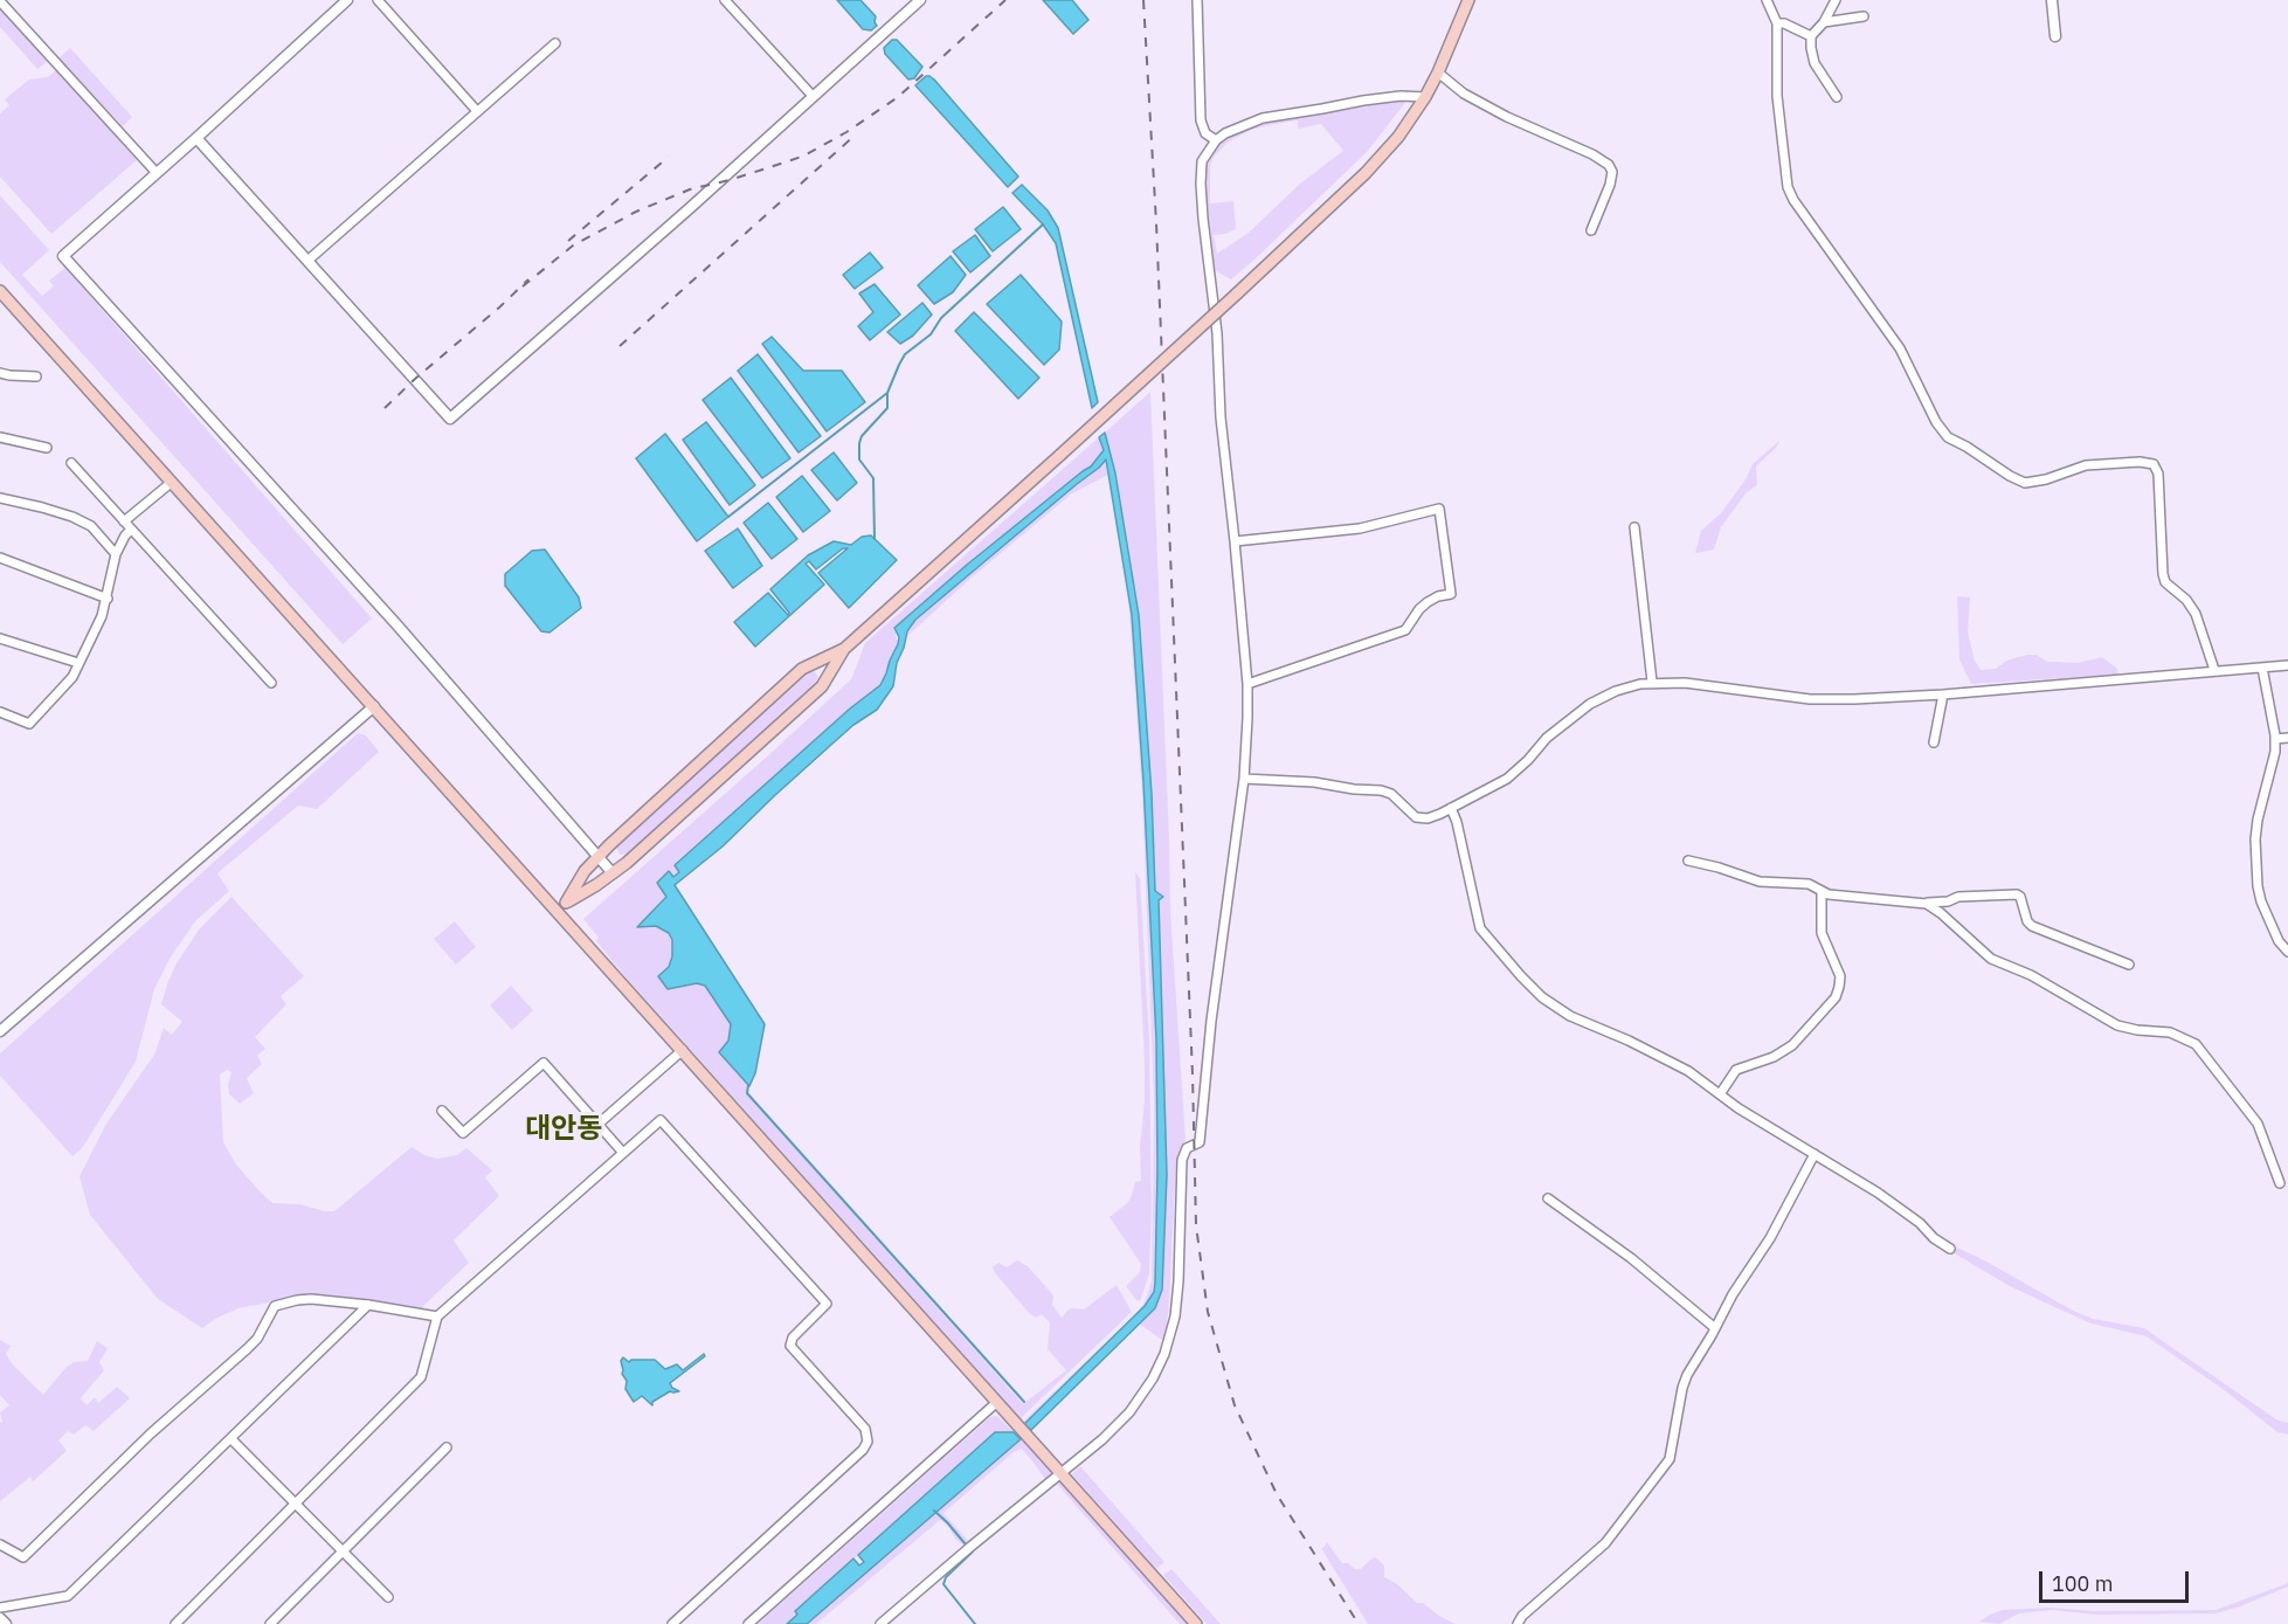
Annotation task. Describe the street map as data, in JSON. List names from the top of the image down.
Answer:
{
  "districts": ["대안동"],
  "scale_bar": "100 m"
}
